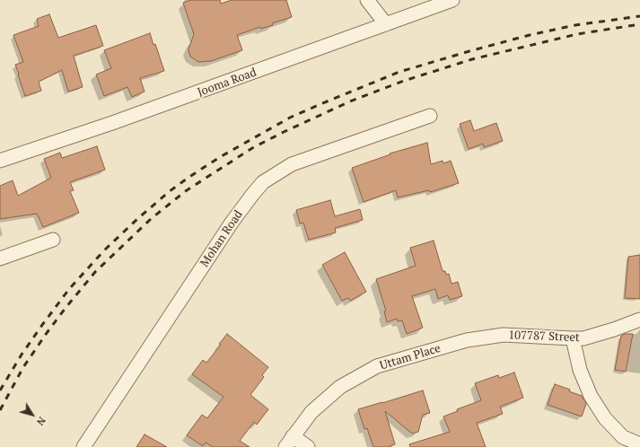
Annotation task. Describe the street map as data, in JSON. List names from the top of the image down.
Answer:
{
  "streets": {
    "street": [
      "Jooma Road",
      "Mohan Road",
      "107787 Street",
      "Uttam Place"
    ]
  },
  "crossings": [
    ["107787 Street", "Uttam Place"]
  ],
  "north": "bottom right"
}
